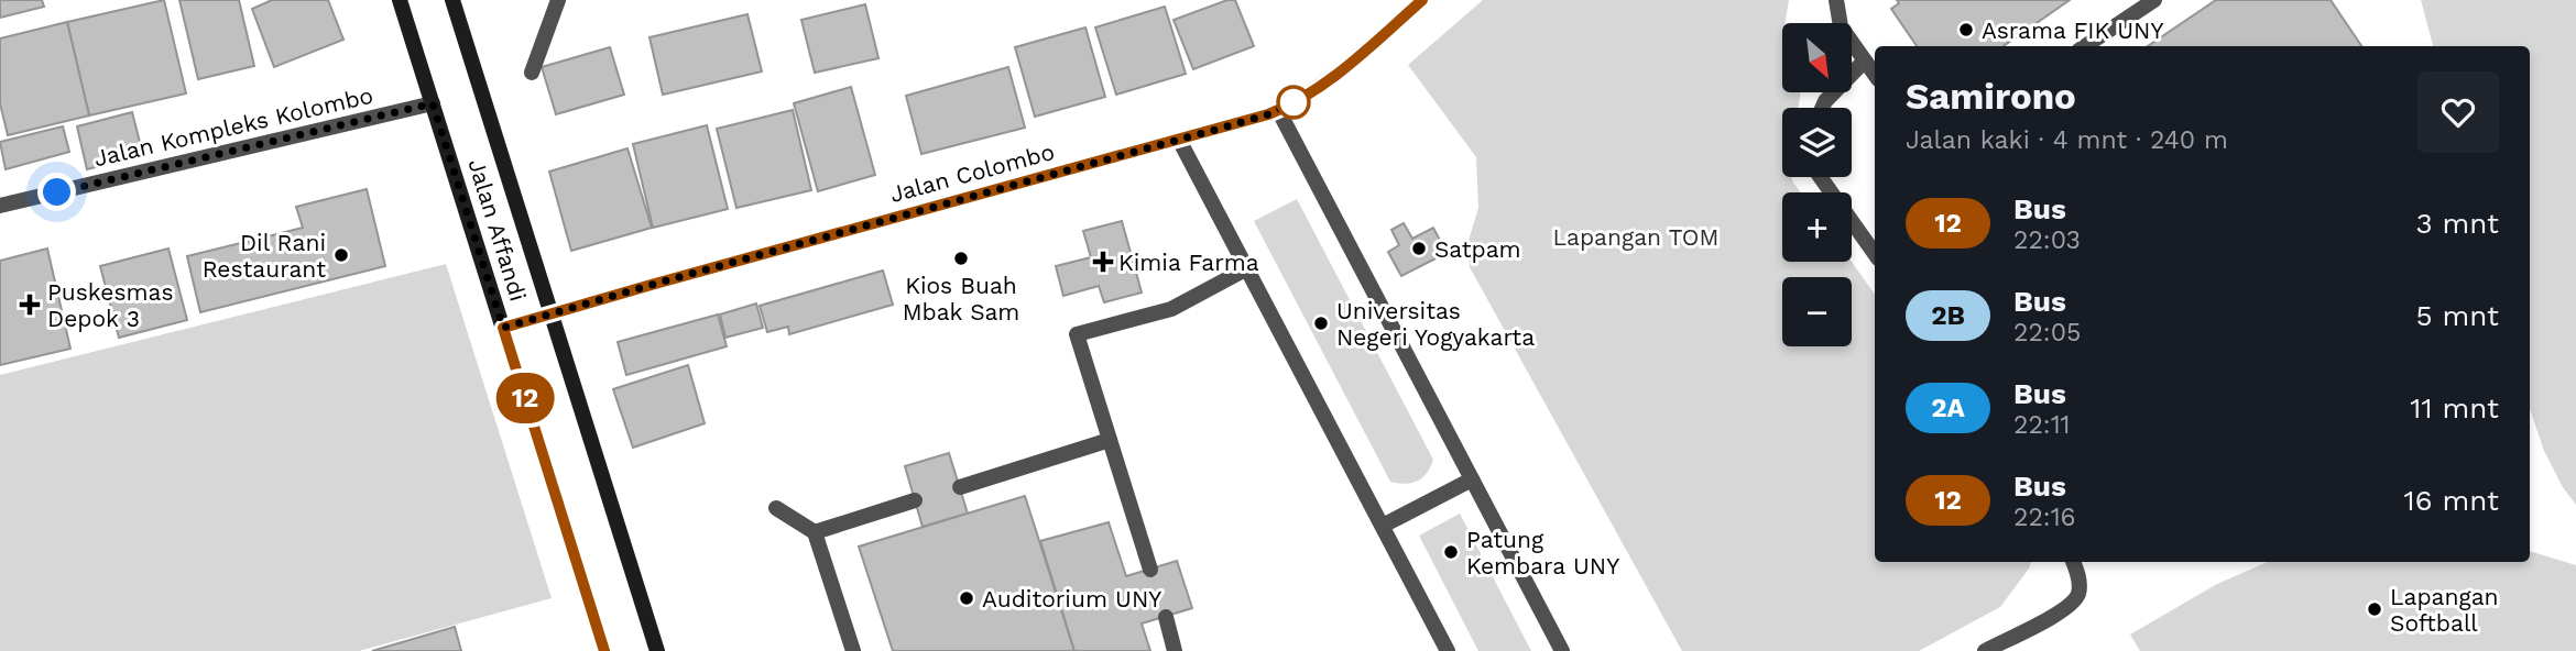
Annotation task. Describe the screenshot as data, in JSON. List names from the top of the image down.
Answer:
{
  "streets": {
    "main road": ["Jalan Colombo", "Jalan Affandi"],
    "street": ["Jalan Kompleks Kolombo"]
  },
  "crossings": [
    ["Jalan Kompleks Kolombo", "Jalan Affandi"],
    ["Jalan Colombo", "Jalan Affandi"]
  ],
  "parks": ["Lapangan TOM"],
  "places": {
    "other": [
      "Asrama FIK UNY",
      "Satpam",
      "Dil Rani Restaurant",
      "Kios Buah Mbak Sam",
      "Universitas Negeri Yogyakarta",
      "Patung Kembara UNY",
      "Auditorium UNY",
      "Lapangan Softball"
    ],
    "health": ["Kimia Farma", "Puskesmas Depok 3"]
  },
  "lines": ["bus line 12"],
  "north": "bottom right",
  "page": {
    "on_map": "12",
    "map_buttons": ["+", "−"],
    "heading": ["Samirono", "Jalan kaki · 4 mnt · 240 m"],
    "list": [
      {
        "mark": "12",
        "name": "Bus",
        "note": "22:03",
        "value": "3 mnt"
      },
      {
        "mark": "2B",
        "name": "Bus",
        "note": "22:05",
        "value": "5 mnt"
      },
      {
        "mark": "2A",
        "name": "Bus",
        "note": "22:11",
        "value": "11 mnt"
      },
      {
        "mark": "12",
        "name": "Bus",
        "note": "22:16",
        "value": "16 mnt"
      }
    ]
  }
}
